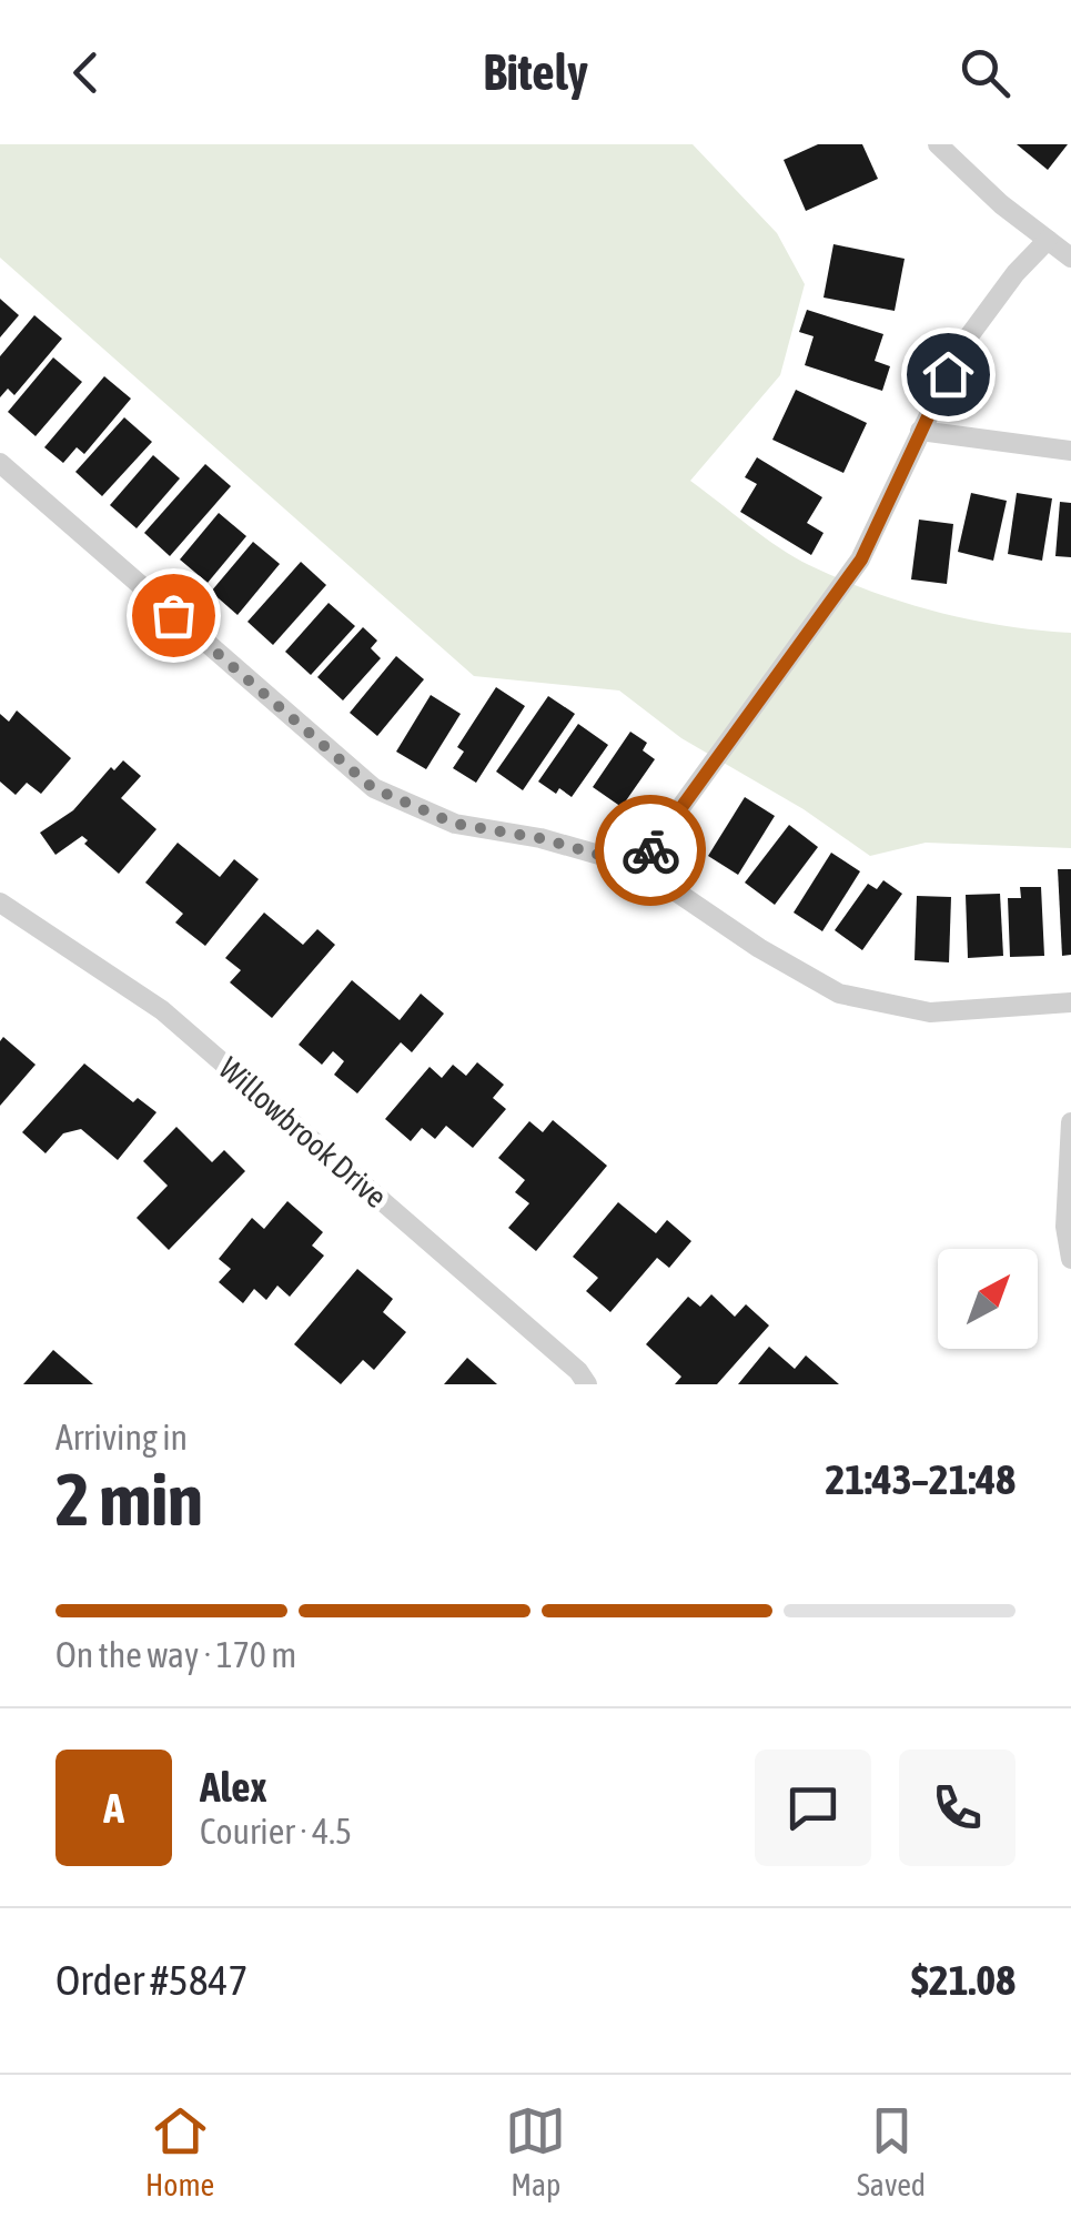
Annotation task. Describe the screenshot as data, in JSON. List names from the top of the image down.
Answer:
{
  "streets": {
    "street": ["Willowbrook Drive"]
  },
  "north": "top right",
  "page": {
    "header": "Bitely",
    "heading": ["2 min", "Arriving in", "21:43–21:48"],
    "panel": [
      "Alex",
      "Courier · 4.5",
      "Order #5847",
      "$21.08"
    ],
    "bar": "On the way · 170 m",
    "round": "A",
    "tabs": ["Home", "Map", "Saved"]
  }
}
